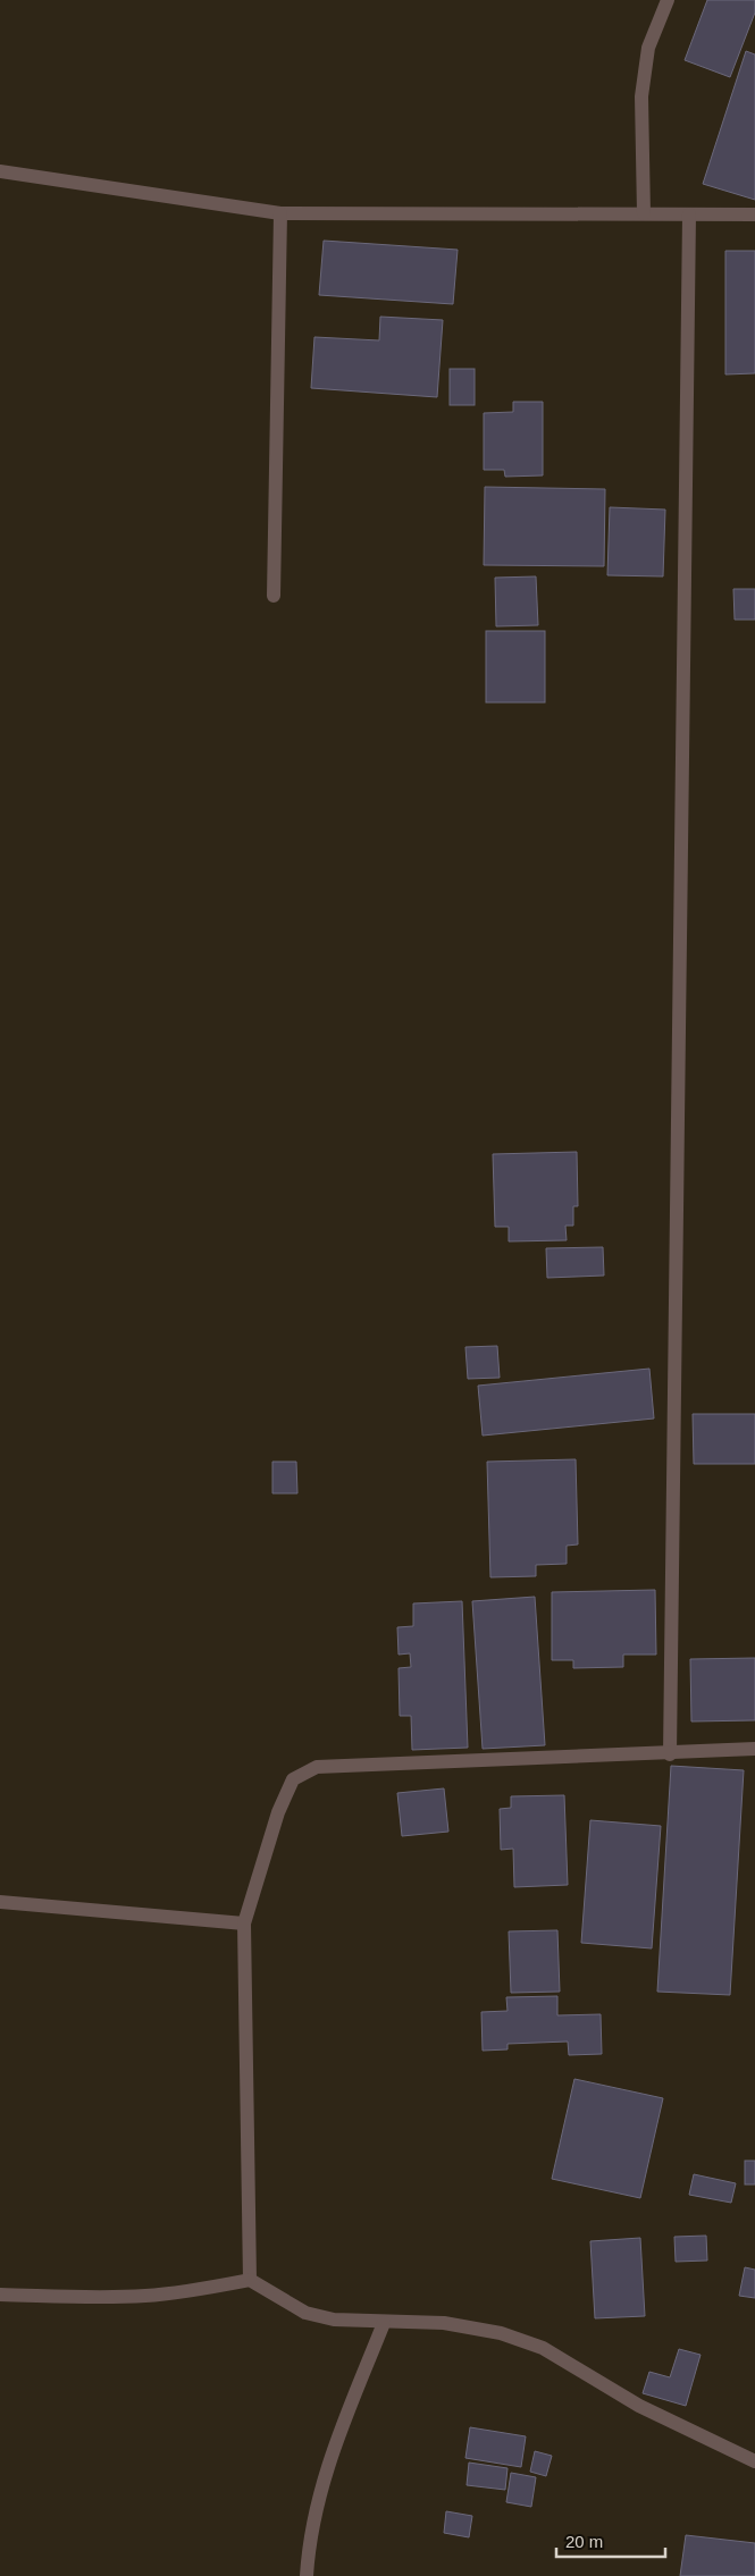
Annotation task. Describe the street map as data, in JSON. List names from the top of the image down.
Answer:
{
  "scale_bar": "20 m"
}
